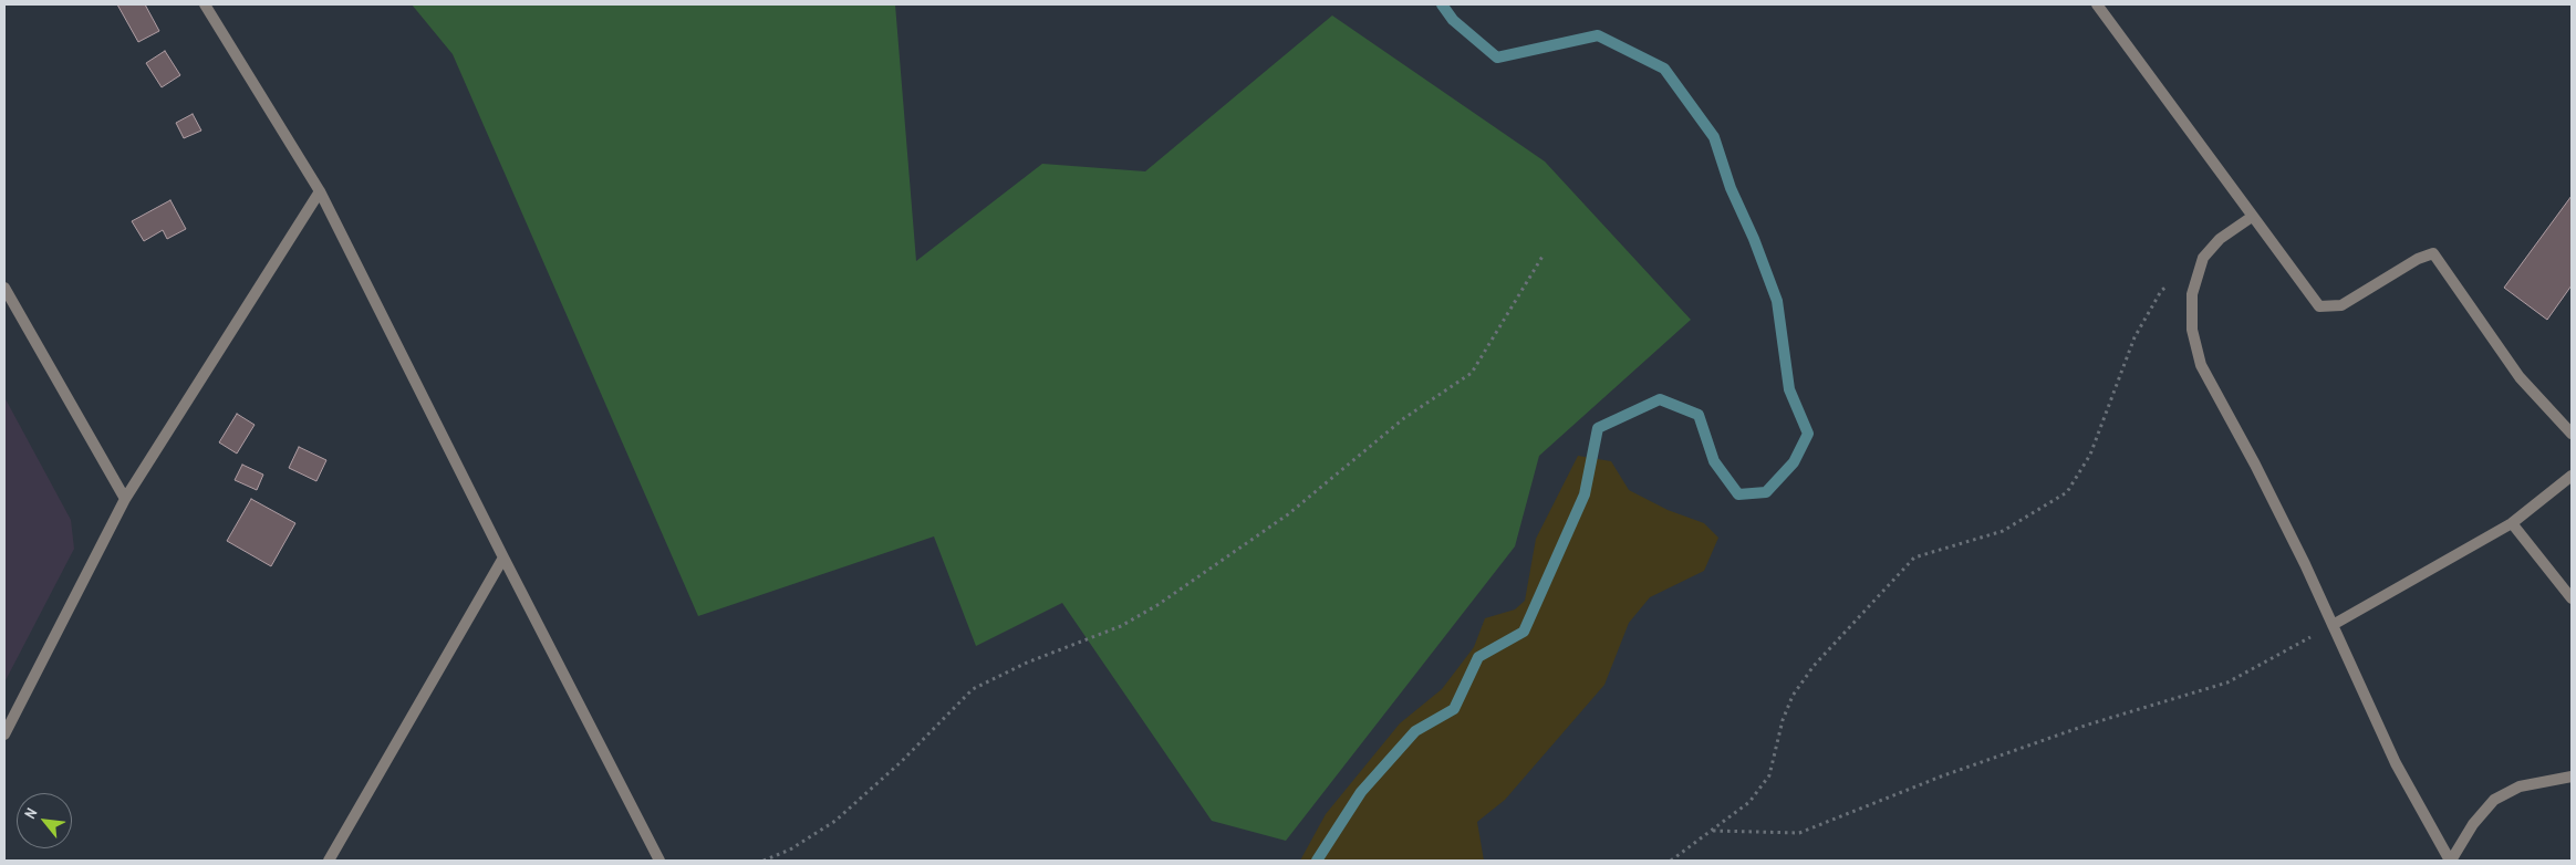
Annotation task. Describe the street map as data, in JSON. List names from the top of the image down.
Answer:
{
  "north": "top left"
}
